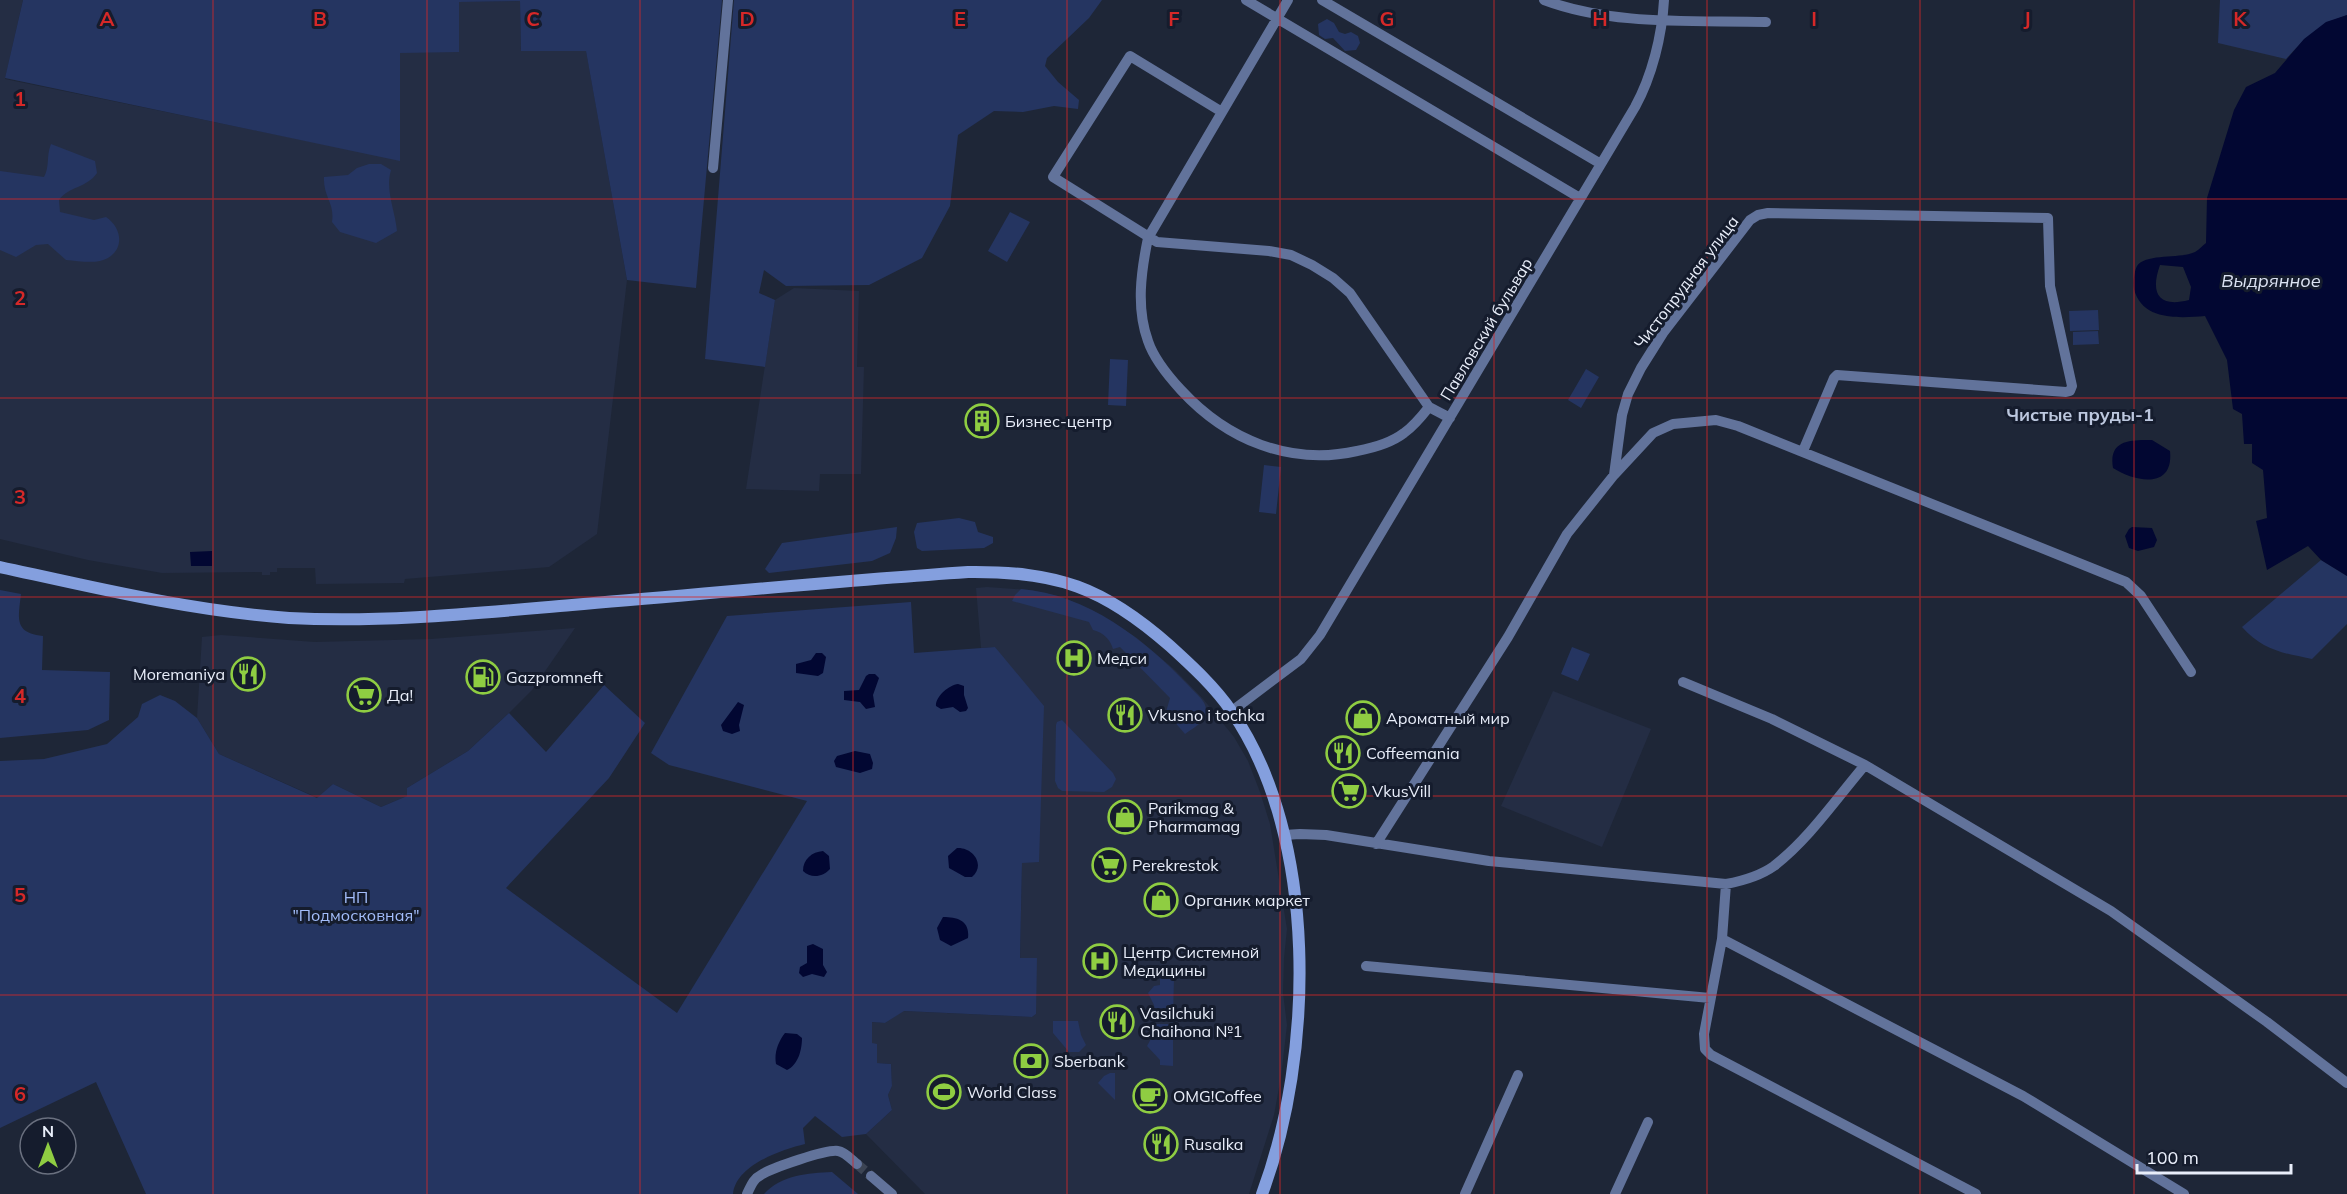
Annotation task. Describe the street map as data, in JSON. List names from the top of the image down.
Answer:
{
  "streets": {
    "street": ["Чистопрудная улица", "Павловский бульвар"]
  },
  "districts": ["Чистые пруды-1"],
  "water": ["Выдрянное"],
  "parks": ["НП \"Подмосковная\""],
  "places": {
    "building": ["Бизнес-центр"],
    "hospital": ["Медси", "Центр Системной Медицины"],
    "restaurant": [
      "Moremaniya",
      "Vkusno i tochka",
      "Coffeemania",
      "Vasilchuki Chaihona №1",
      "Rusalka"
    ],
    "fuel station": ["Gazpromneft"],
    "supermarket": ["Да!", "VkusVill", "Perekrestok"],
    "shop": ["Ароматный мир", "Parikmag & Pharmamag", "Органик маркет"],
    "bank": ["Sberbank"],
    "sports": ["World Class"],
    "cafe": ["OMG!Coffee"]
  },
  "scale_bar": "100 m",
  "north": "top",
  "grid": {
    "columns": [
      "A",
      "B",
      "C",
      "D",
      "E",
      "F",
      "G",
      "H",
      "I",
      "J",
      "K"
    ],
    "rows": [
      "1",
      "2",
      "3",
      "4",
      "5",
      "6"
    ]
  }
}
